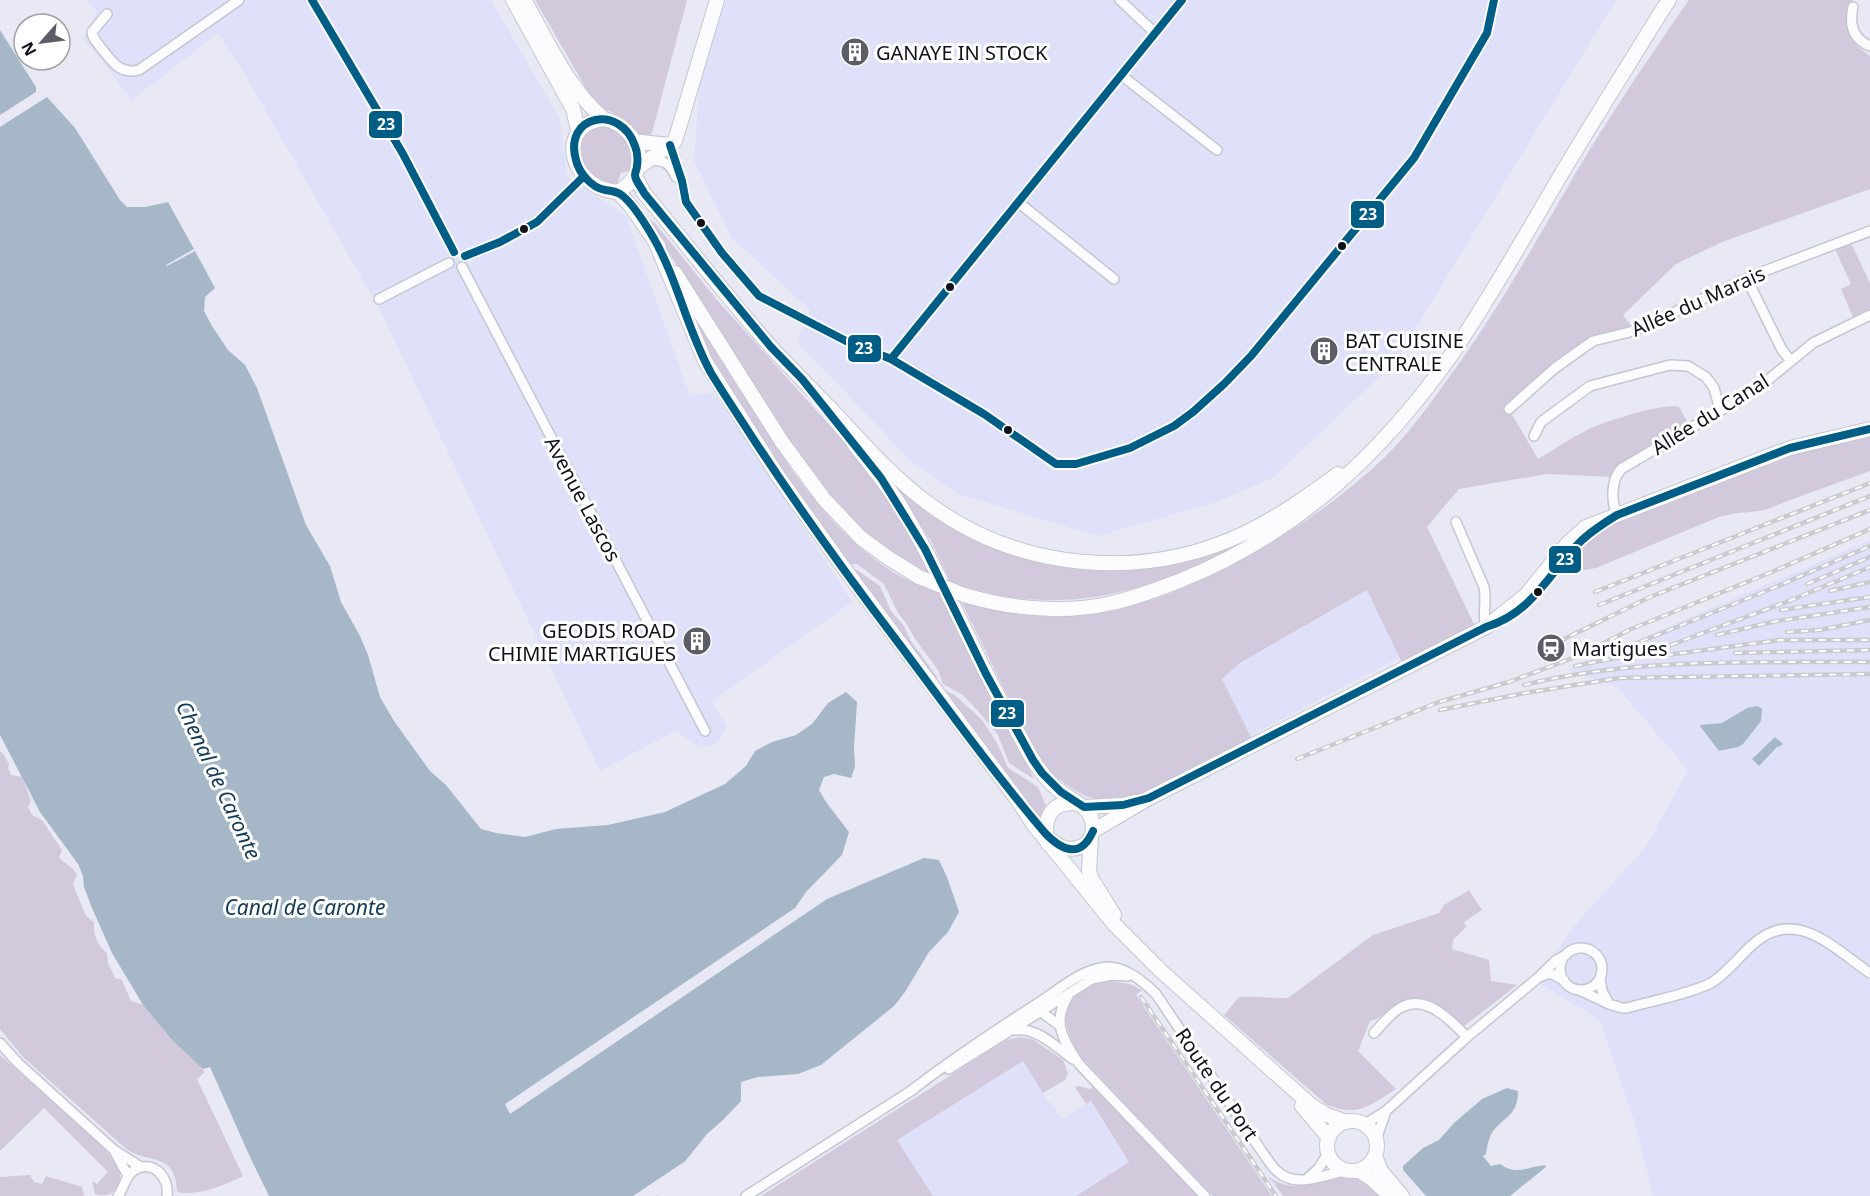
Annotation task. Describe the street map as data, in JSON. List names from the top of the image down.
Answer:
{
  "streets": {
    "street": [
      "Allée du Marais",
      "Allée du Canal",
      "Avenue Lascos",
      "Route du Port"
    ]
  },
  "water": ["Chenal de Caronte", "Canal de Caronte"],
  "places": {
    "building": ["GANAYE IN STOCK", "BAT CUISINE CENTRALE", "GEODIS ROAD CHIMIE MARTIGUES"],
    "station": ["Martigues"]
  },
  "lines": ["transit line 23"],
  "north": "bottom left"
}
